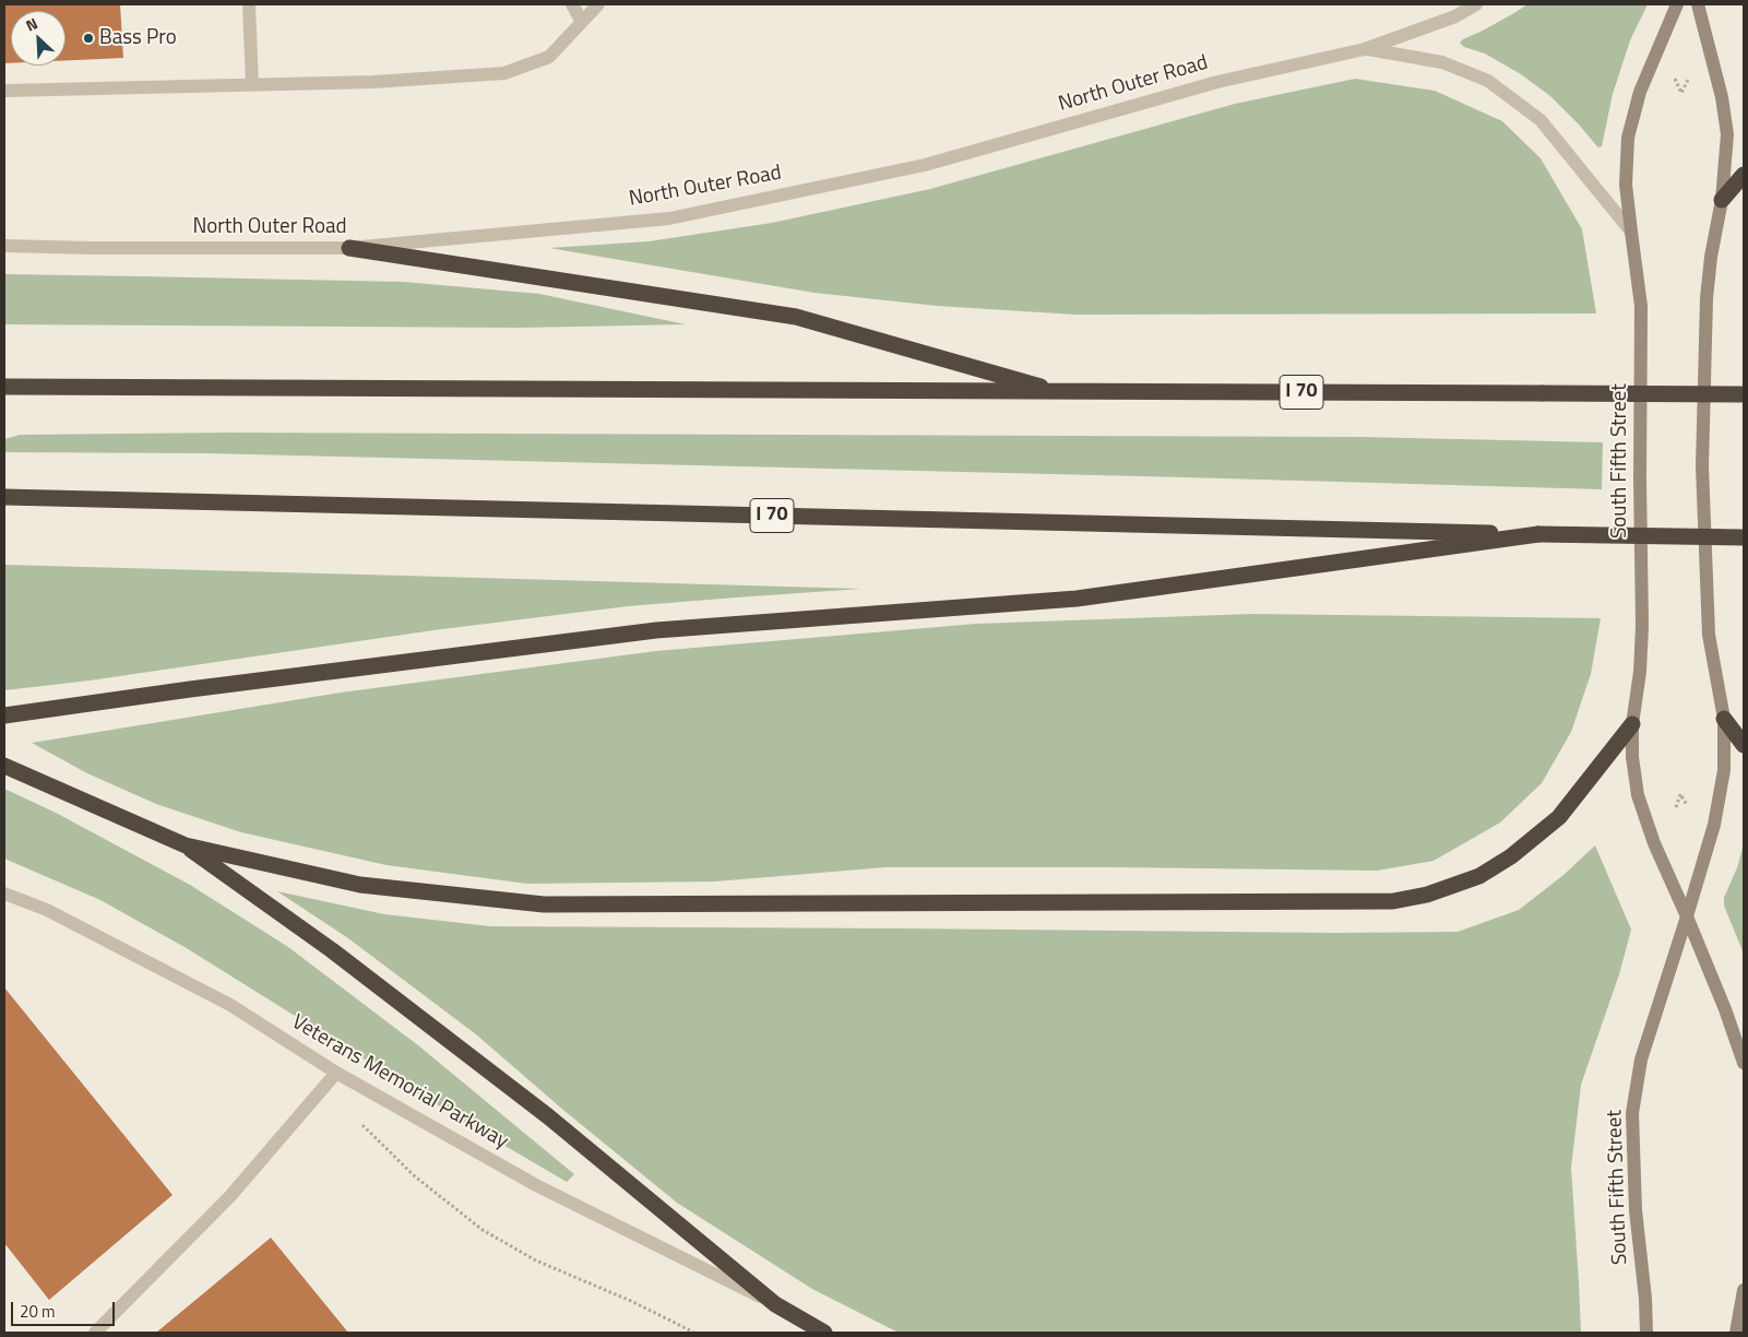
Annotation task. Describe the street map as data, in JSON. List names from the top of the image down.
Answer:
{
  "streets": {
    "highway": ["I 70"],
    "main road": ["South Fifth Street"],
    "street": ["North Outer Road", "Veterans Memorial Parkway"]
  },
  "places": ["Bass Pro"],
  "scale_bar": "20 m",
  "north": "top left"
}
